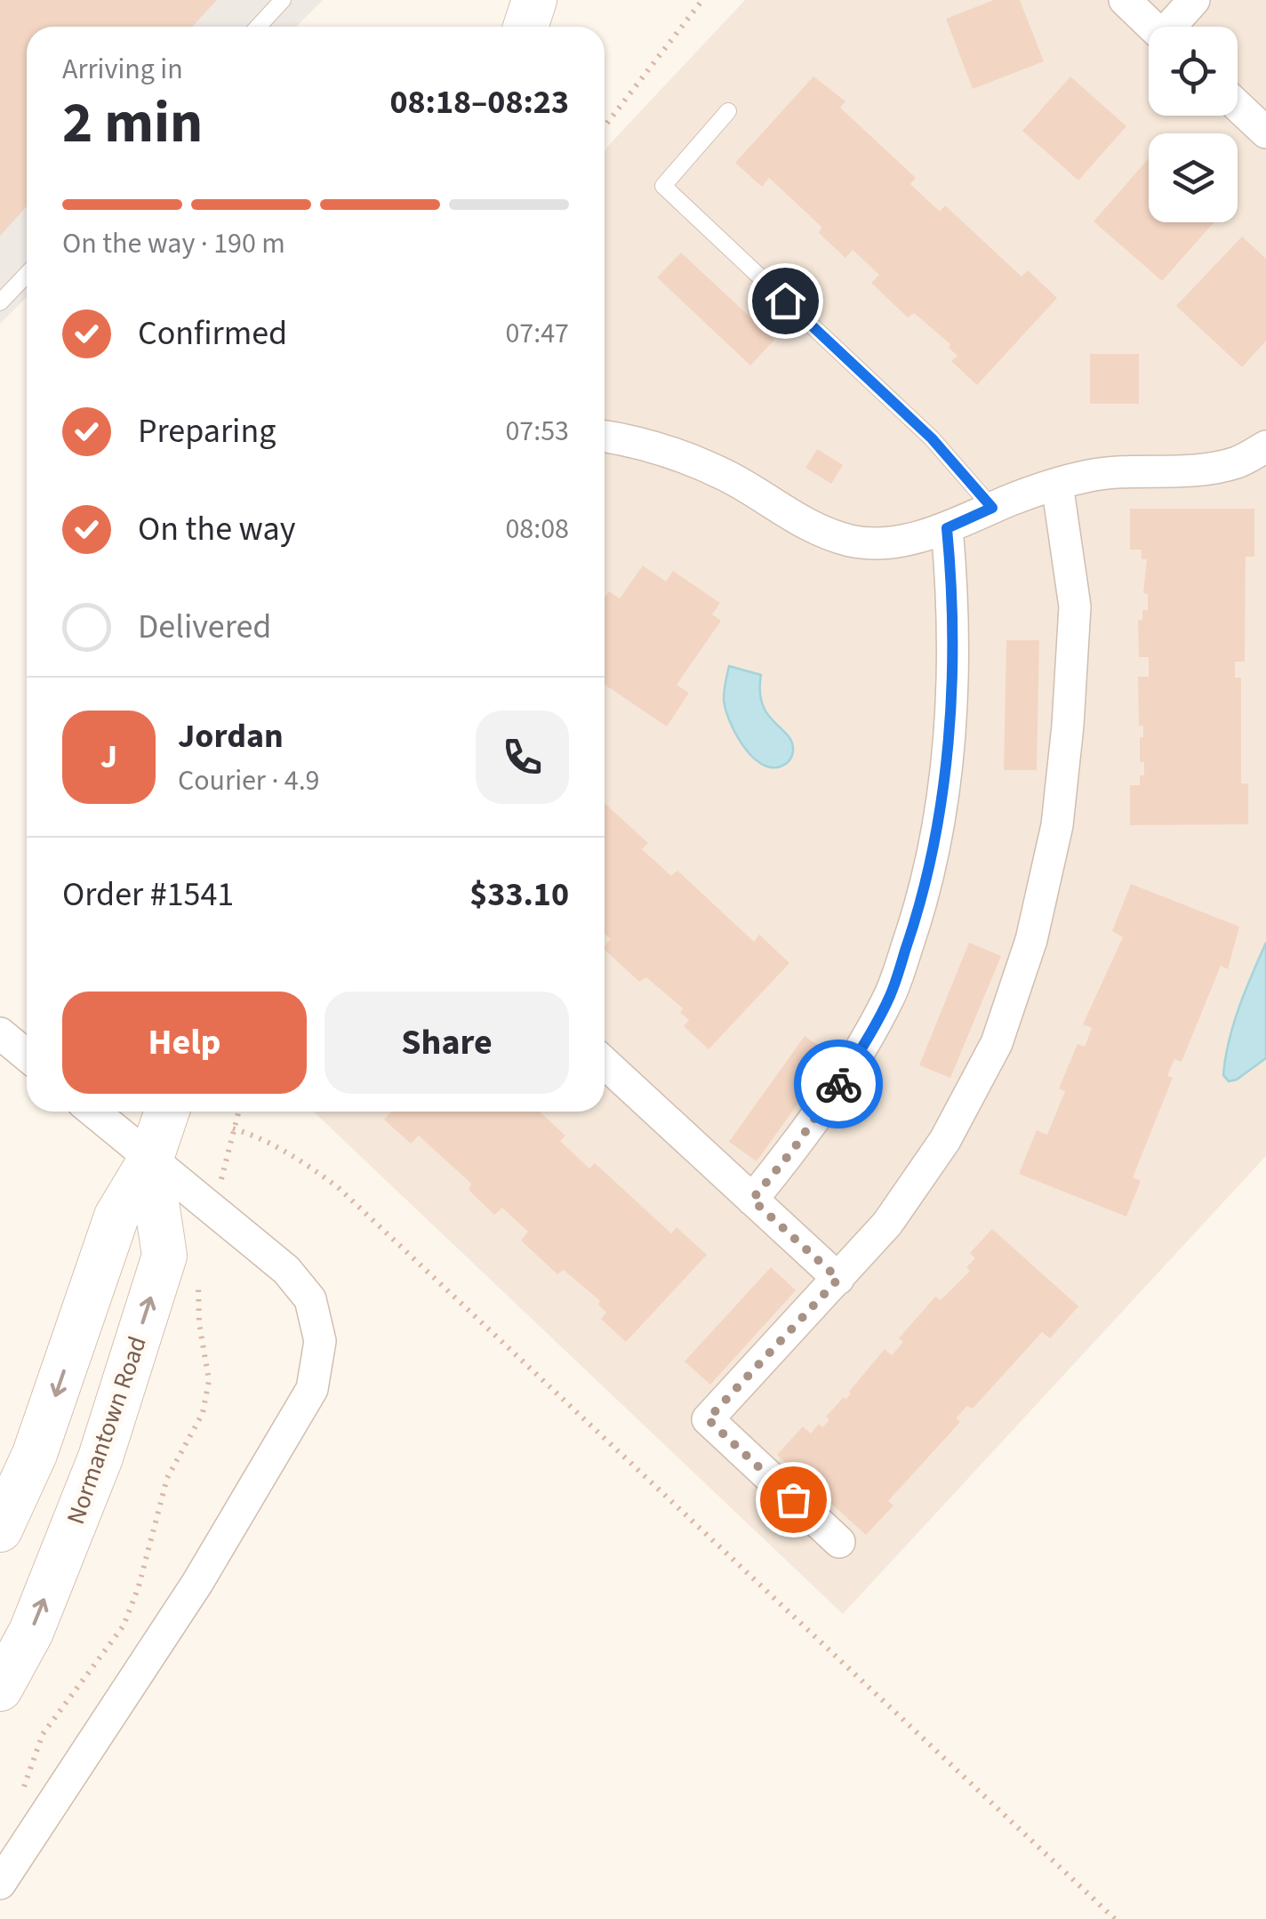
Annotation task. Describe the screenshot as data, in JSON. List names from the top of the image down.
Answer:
{
  "streets": {
    "street": ["Normantown Road"]
  },
  "page": {
    "heading": ["2 min", "Arriving in", "08:18–08:23"],
    "panel": [
      "Jordan",
      "Courier · 4.9",
      "Order #1541",
      "$33.10"
    ],
    "bar": "On the way · 190 m",
    "list": [
      ["Confirmed", "07:47"],
      ["Preparing", "07:53"],
      ["On the way", "08:08"],
      "Delivered"
    ],
    "round": "J",
    "buttons": ["Help", "Share"]
  }
}
